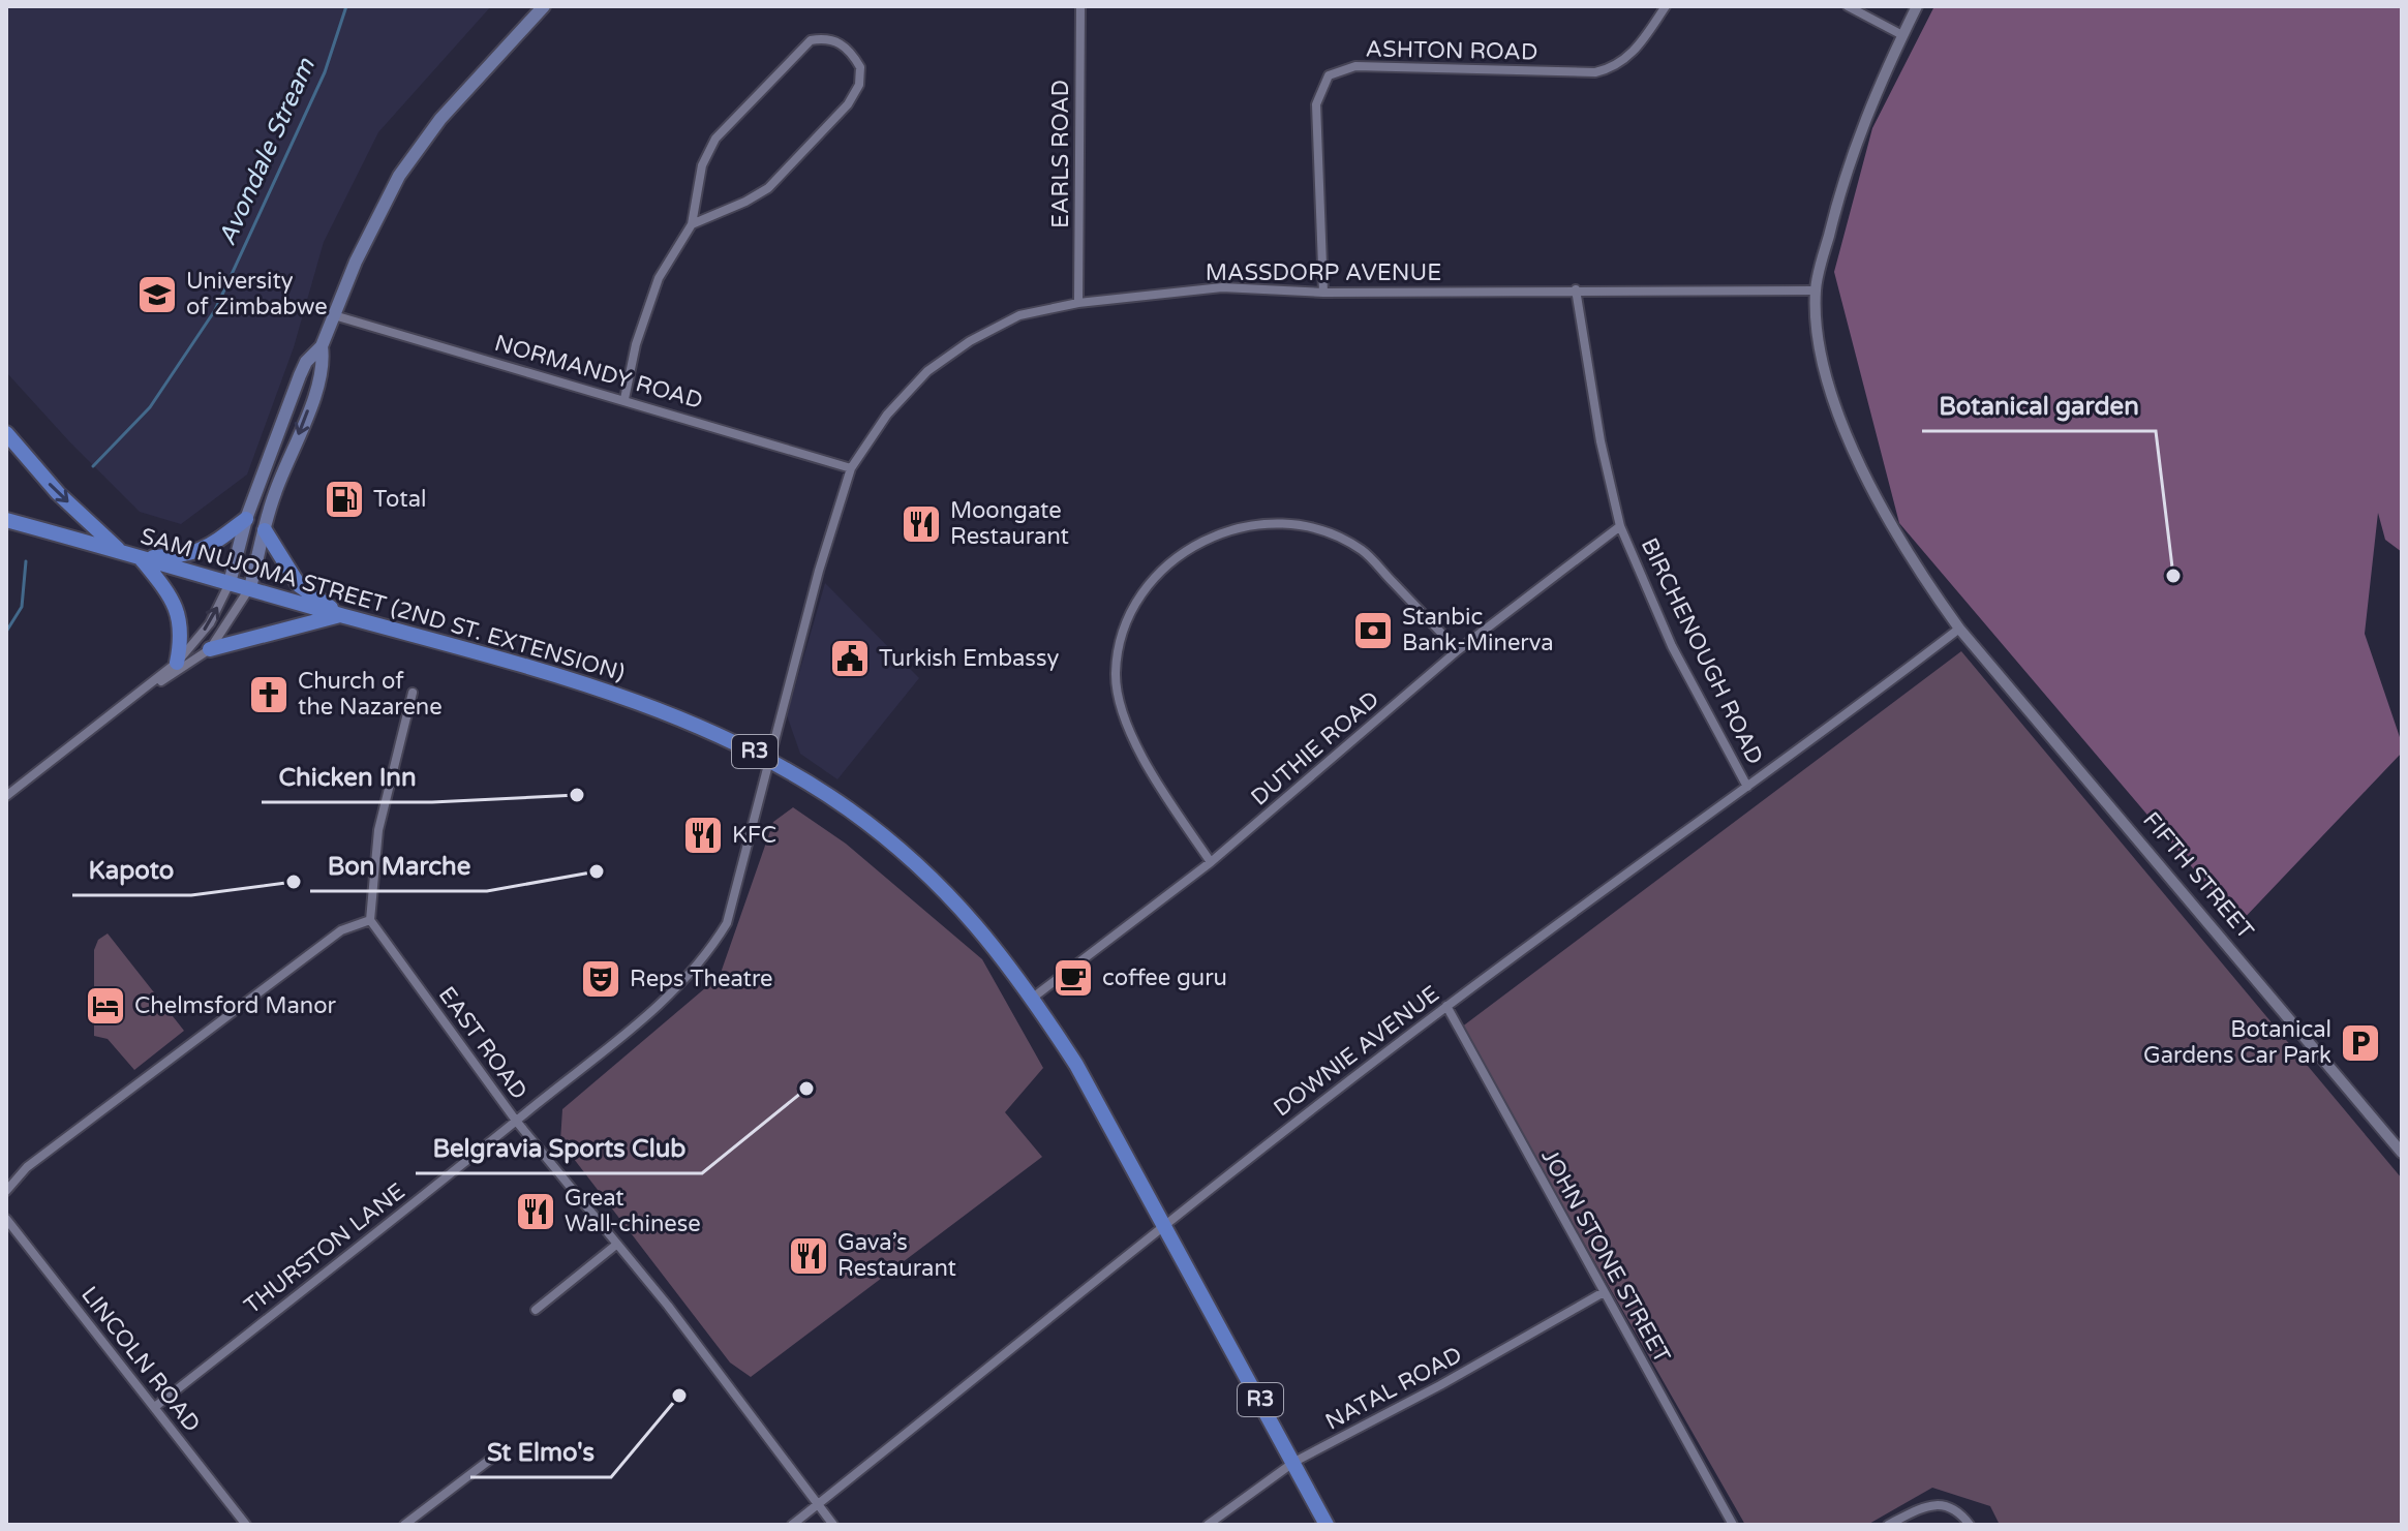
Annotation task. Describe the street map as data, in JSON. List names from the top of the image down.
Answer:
{
  "streets": {
    "highway": ["SAM NUJOMA STREET (2ND ST. EXTENSION)", "R3"],
    "street": [
      "ASHTON ROAD",
      "EARLS ROAD",
      "MASSDORP AVENUE",
      "NORMANDY ROAD",
      "BIRCHENOUGH ROAD",
      "DUTHIE ROAD",
      "FIFTH STREET",
      "EAST ROAD",
      "DOWNIE AVENUE",
      "THURSTON LANE",
      "JOHN STONE STREET",
      "LINCOLN ROAD",
      "NATAL ROAD"
    ]
  },
  "crossings": [
    ["ASHTON ROAD", "MASSDORP AVENUE"],
    ["EARLS ROAD", "MASSDORP AVENUE"],
    ["MASSDORP AVENUE", "NORMANDY ROAD"],
    ["MASSDORP AVENUE", "SAM NUJOMA STREET (2ND ST. EXTENSION)"],
    ["MASSDORP AVENUE", "BIRCHENOUGH ROAD"],
    ["MASSDORP AVENUE", "FIFTH STREET"],
    ["MASSDORP AVENUE", "THURSTON LANE"],
    ["SAM NUJOMA STREET (2ND ST. EXTENSION)", "DUTHIE ROAD"],
    ["SAM NUJOMA STREET (2ND ST. EXTENSION)", "DOWNIE AVENUE"],
    ["SAM NUJOMA STREET (2ND ST. EXTENSION)", "THURSTON LANE"],
    ["SAM NUJOMA STREET (2ND ST. EXTENSION)", "NATAL ROAD"],
    ["BIRCHENOUGH ROAD", "DUTHIE ROAD"],
    ["BIRCHENOUGH ROAD", "DOWNIE AVENUE"],
    ["FIFTH STREET", "DOWNIE AVENUE"],
    ["EAST ROAD", "DOWNIE AVENUE"],
    ["EAST ROAD", "THURSTON LANE"],
    ["DOWNIE AVENUE", "JOHN STONE STREET"],
    ["THURSTON LANE", "LINCOLN ROAD"],
    ["JOHN STONE STREET", "NATAL ROAD"]
  ],
  "water": ["Avondale Stream"],
  "places": {
    "school or university": ["University of Zimbabwe"],
    "fuel station": ["Total"],
    "restaurant": [
      "Moongate Restaurant",
      "KFC",
      "Great Wall-chinese",
      "Gava’s Restaurant"
    ],
    "other": [
      "Botanical garden",
      "Chicken Inn",
      "Bon Marche",
      "Kapoto",
      "Belgravia Sports Club",
      "St Elmo's"
    ],
    "bank": ["Stanbic Bank-Minerva"],
    "public building": ["Turkish Embassy"],
    "church": ["Church of the Nazarene"],
    "cafe": ["coffee guru"],
    "theatre": ["Reps Theatre"],
    "hotel": ["Chelmsford Manor"],
    "parking": ["Botanical Gardens Car Park"]
  }
}
